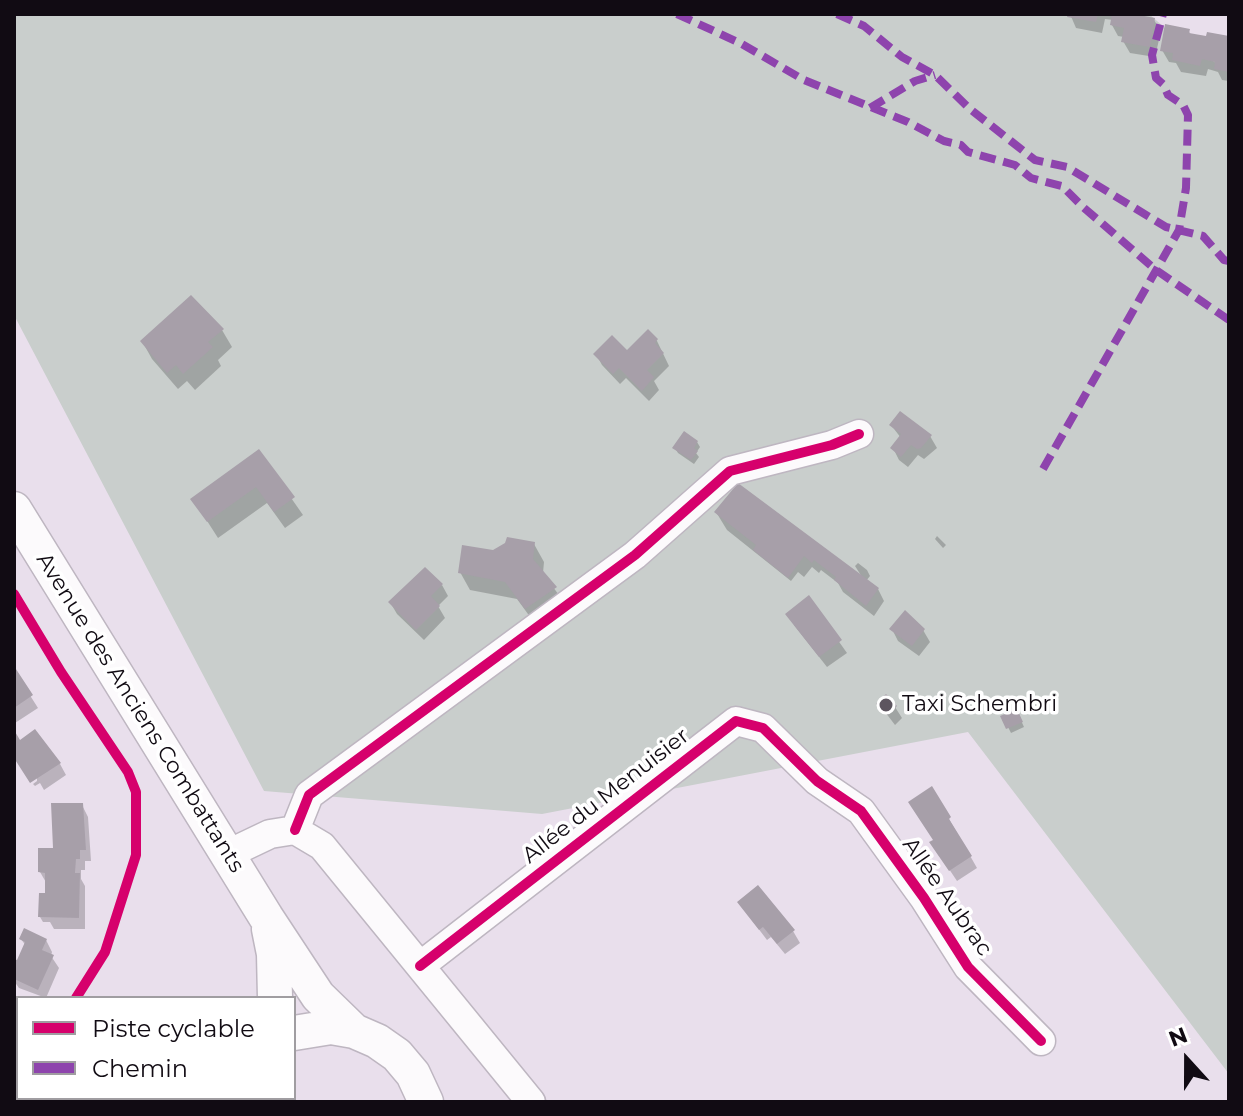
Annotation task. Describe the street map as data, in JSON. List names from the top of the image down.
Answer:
{
  "streets": {
    "main road": ["Avenue des Anciens Combattants"],
    "street": ["Allée du Menuisier", "Allée Aubrac"]
  },
  "crossings": [
    ["Allée du Menuisier", "Allée Aubrac"]
  ],
  "places": ["Taxi Schembri"],
  "legend": ["Piste cyclable", "Chemin"],
  "north": "top"
}
